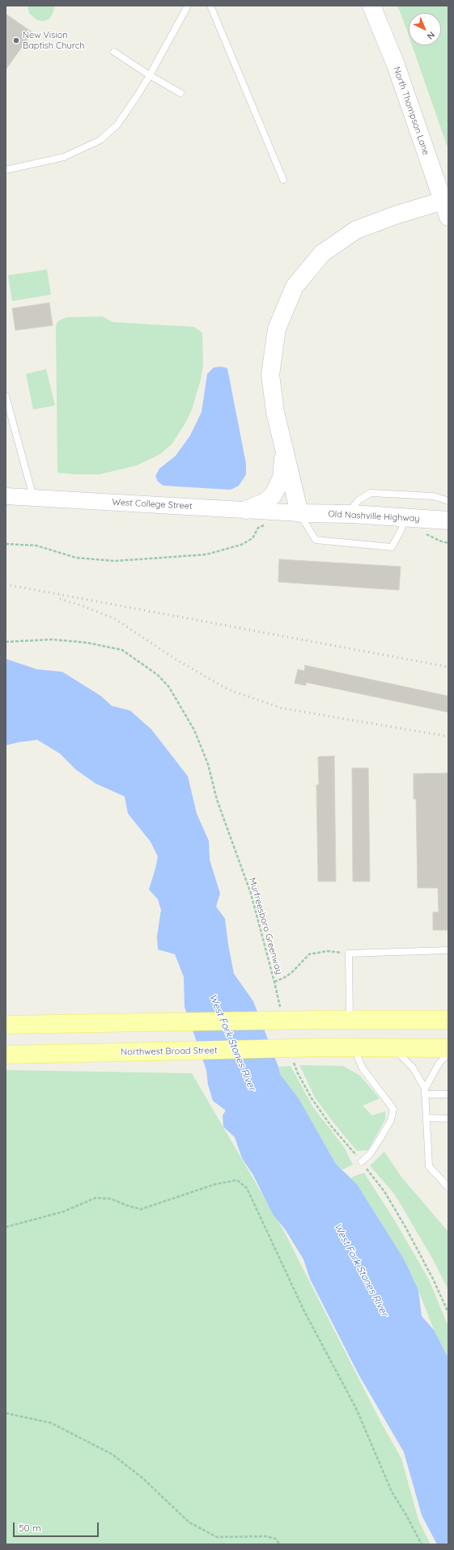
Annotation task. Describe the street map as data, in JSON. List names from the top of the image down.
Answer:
{
  "streets": {
    "main road": ["North Thompson Lane", "Old Nashville Highway", "Northwest Broad Street"],
    "street": ["West College Street"],
    "path": ["Murfreesboro Greenway"]
  },
  "crossings": [
    ["West College Street", "Old Nashville Highway"]
  ],
  "water": ["West Fork Stones River"],
  "places": ["New Vision Baptish Church"],
  "scale_bar": "50 m",
  "north": "bottom right"
}
